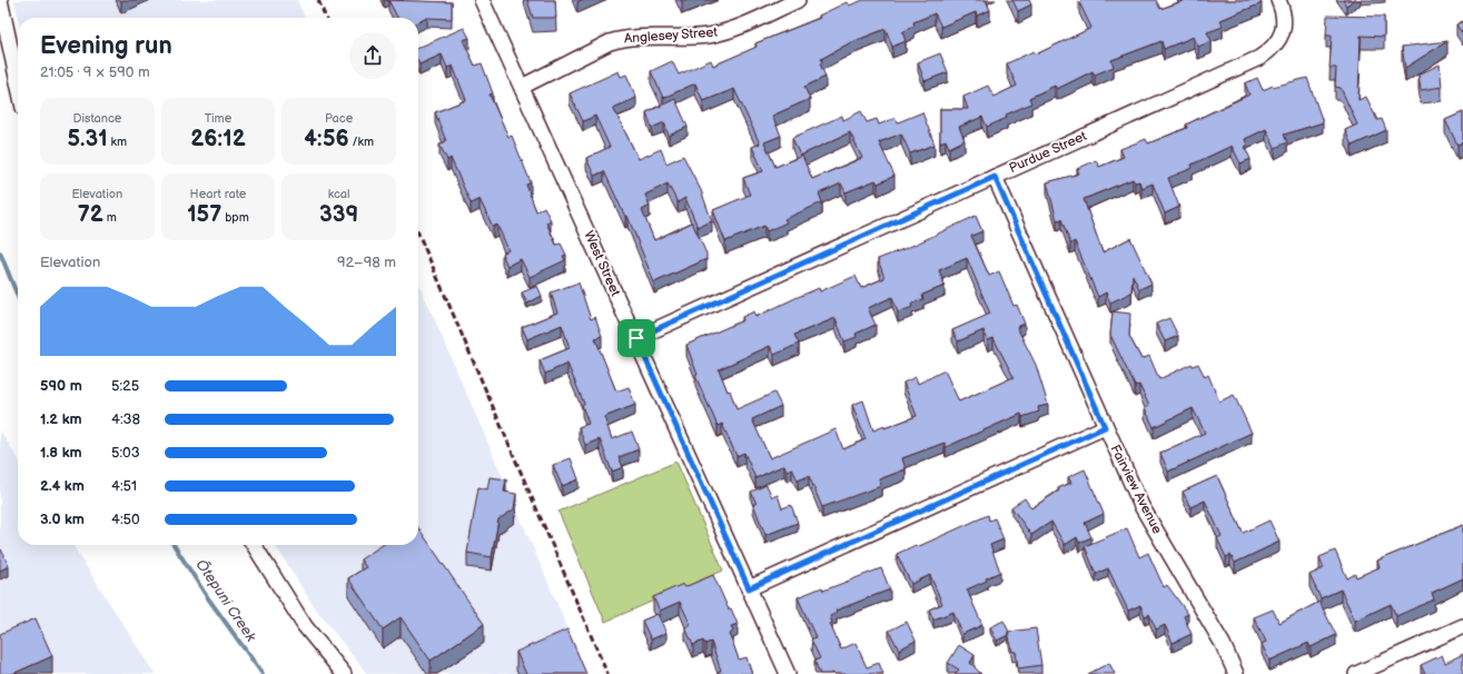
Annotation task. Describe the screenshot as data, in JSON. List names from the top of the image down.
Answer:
{
  "streets": {
    "street": [
      "Anglesey Street",
      "Purdue Street",
      "West Street",
      "Fairview Avenue"
    ]
  },
  "crossings": [
    ["Anglesey Street", "West Street"],
    ["Purdue Street", "West Street"],
    ["Purdue Street", "Fairview Avenue"]
  ],
  "water": ["Ōtepuni Creek"],
  "page": {
    "heading": ["Evening run", "21:05 · 9 × 590 m"],
    "stats": [
      ["Distance", "5.31 km"],
      ["Time", "26:12"],
      ["Pace", "4:56 /km"],
      ["Elevation", "72 m"],
      ["Heart rate", "157 bpm"],
      ["kcal", "339"]
    ],
    "chart": ["Elevation", "92–98 m"],
    "list": [
      {
        "name": "590 m",
        "note": "5:25"
      },
      {
        "name": "1.2 km",
        "note": "4:38"
      },
      {
        "name": "1.8 km",
        "note": "5:03"
      },
      {
        "name": "2.4 km",
        "note": "4:51"
      },
      {
        "name": "3.0 km",
        "note": "4:50"
      }
    ]
  }
}
